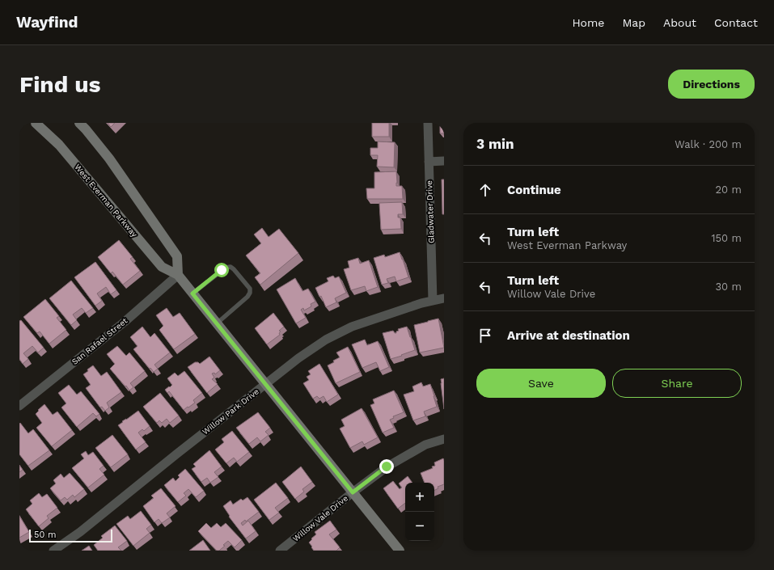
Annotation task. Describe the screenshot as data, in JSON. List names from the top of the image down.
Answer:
{
  "streets": {
    "street": [
      "West Everman Parkway",
      "Gladwater Drive",
      "San Rafael Street",
      "Willow Park Drive",
      "Willow Vale Drive"
    ]
  },
  "crossings": [
    ["West Everman Parkway", "San Rafael Street"],
    ["West Everman Parkway", "Willow Park Drive"],
    ["West Everman Parkway", "Willow Vale Drive"],
    ["Gladwater Drive", "Willow Park Drive"]
  ],
  "scale_bar": "50 m",
  "page": {
    "header": "Wayfind",
    "nav": [
      "Home",
      "Map",
      "About",
      "Contact"
    ],
    "buttons": [
      "Directions",
      ["Save", "Share"]
    ],
    "title": "Find us",
    "heading": ["3 min", "Walk · 200 m"],
    "list": [
      ["Continue", "20 m"],
      ["Turn left", "West Everman Parkway", "150 m"],
      ["Turn left", "Willow Vale Drive", "30 m"],
      "Arrive at destination"
    ],
    "map_buttons": ["+", "−"],
    "scale": "50 m"
  }
}
